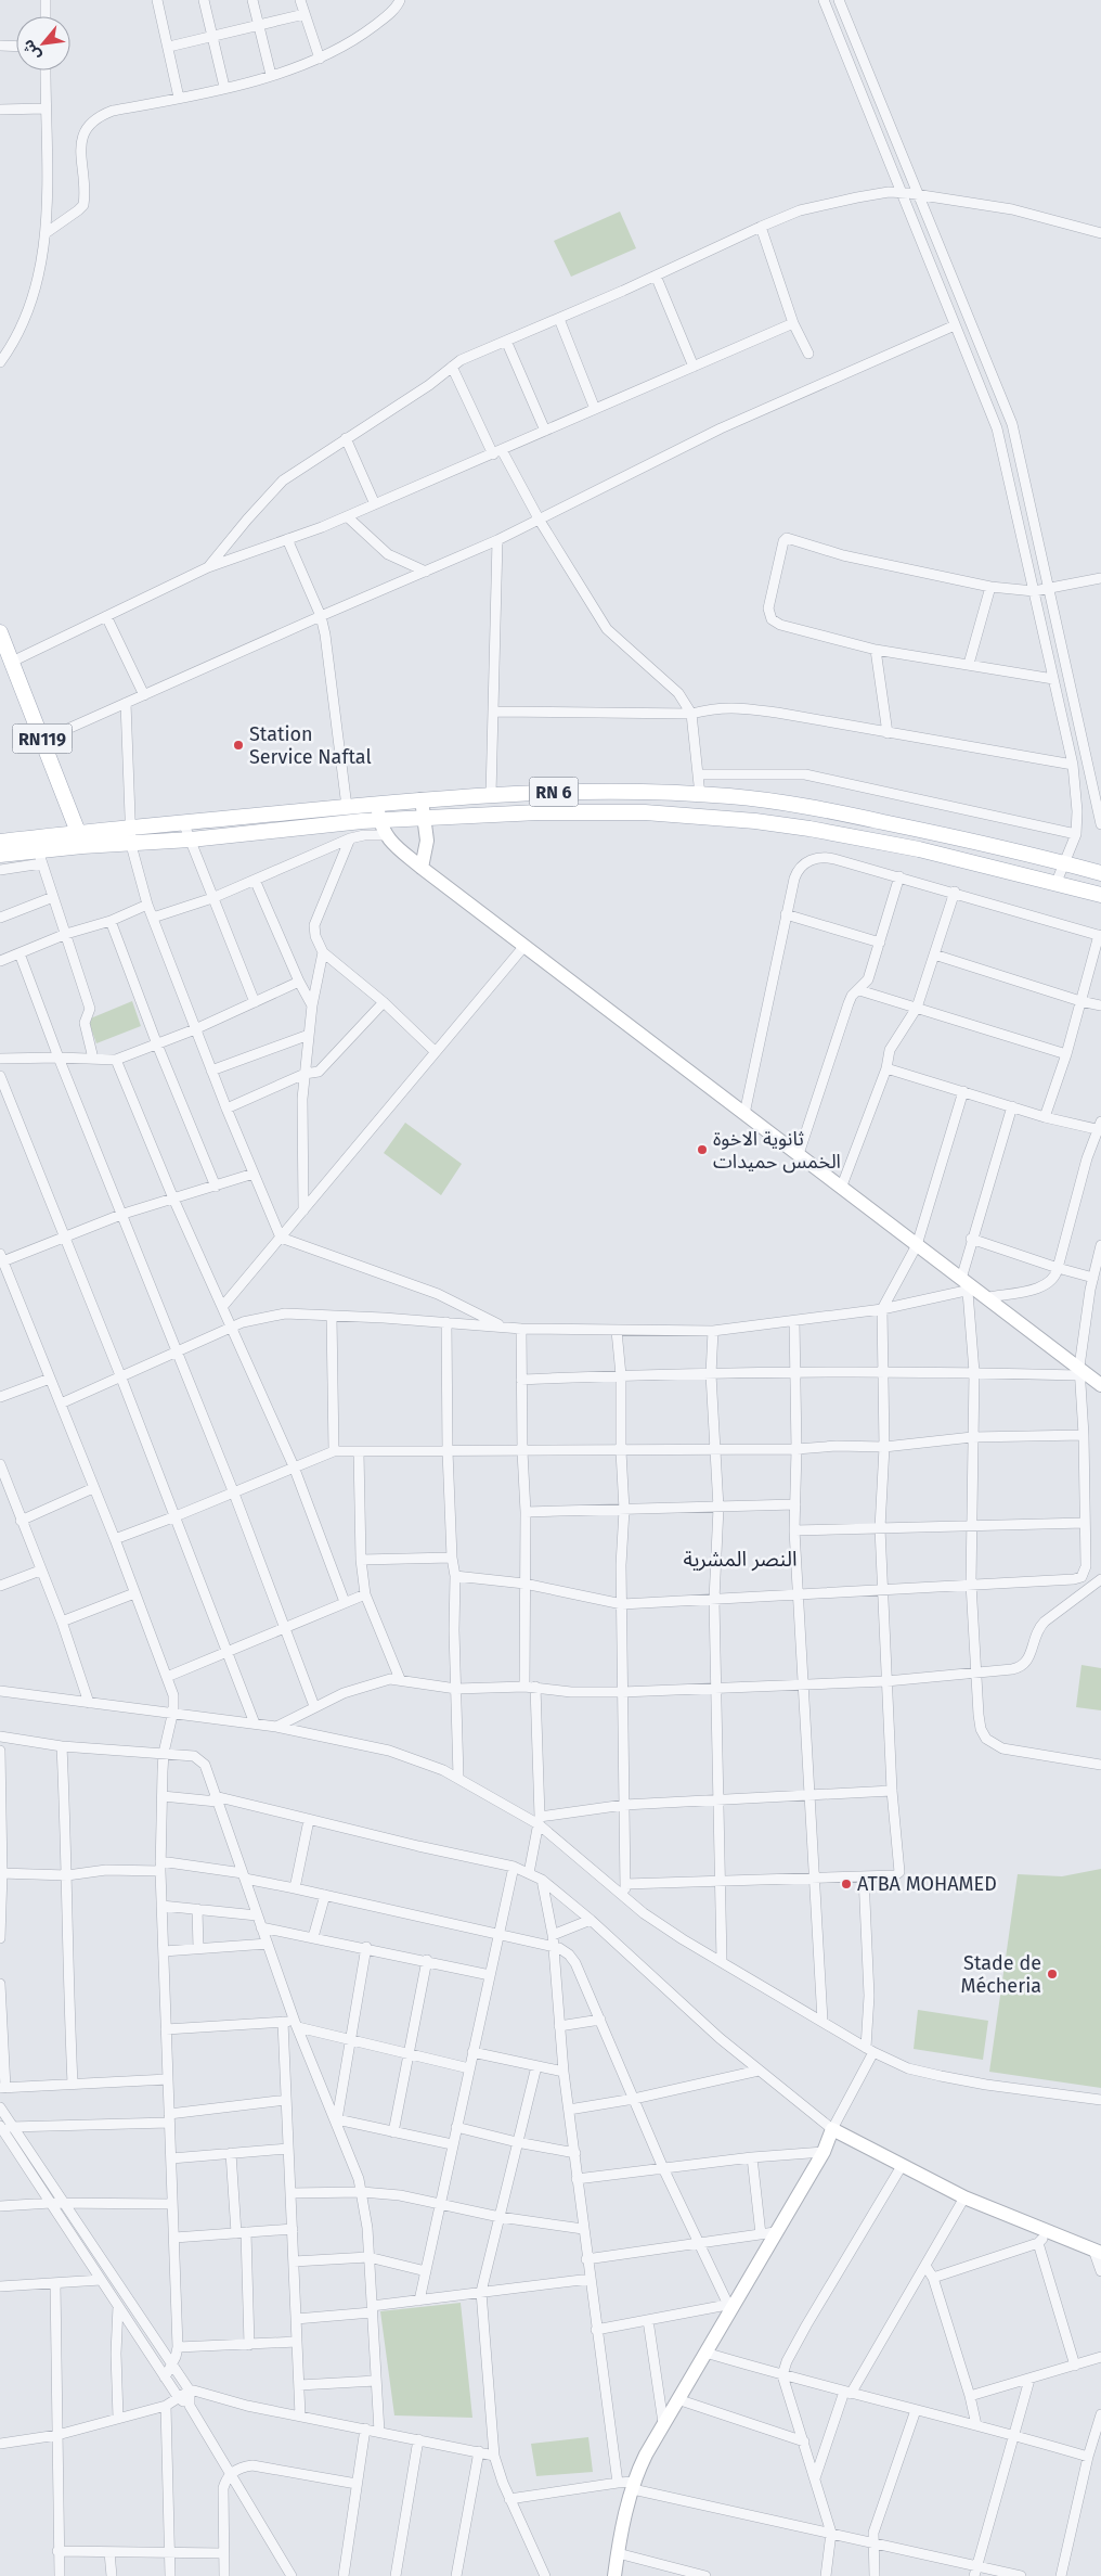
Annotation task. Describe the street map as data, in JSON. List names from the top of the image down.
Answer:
{
  "streets": {
    "main road": ["RN119", "RN 6"]
  },
  "crossings": [
    ["RN119", "RN 6"]
  ],
  "districts": ["النصر المشرية"],
  "places": [
    "Station Service Naftal",
    "ثانوية الاخوة الخمس حميدات",
    "ATBA MOHAMED",
    "Stade de Mécheria"
  ],
  "north": "bottom left"
}
